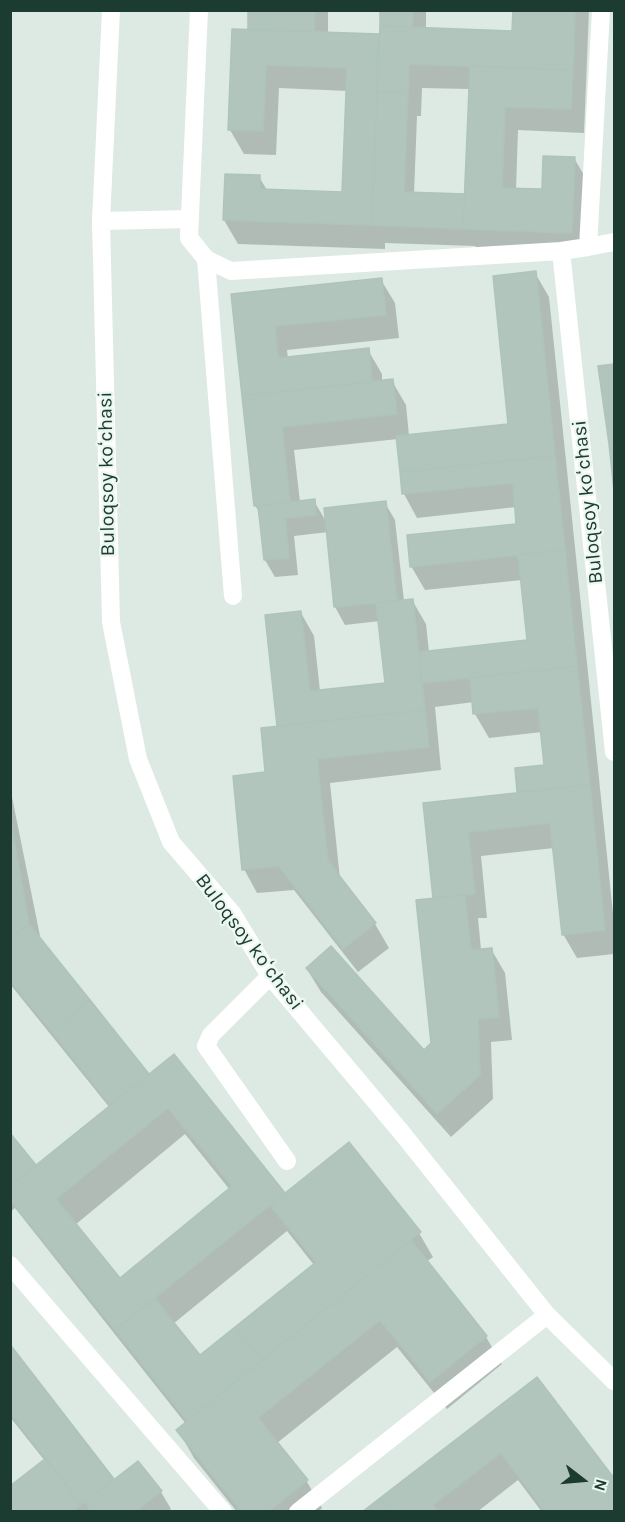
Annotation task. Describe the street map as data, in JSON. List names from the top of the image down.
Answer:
{
  "streets": {
    "street": ["Buloqsoy koʻchasi"]
  },
  "north": "right"
}
